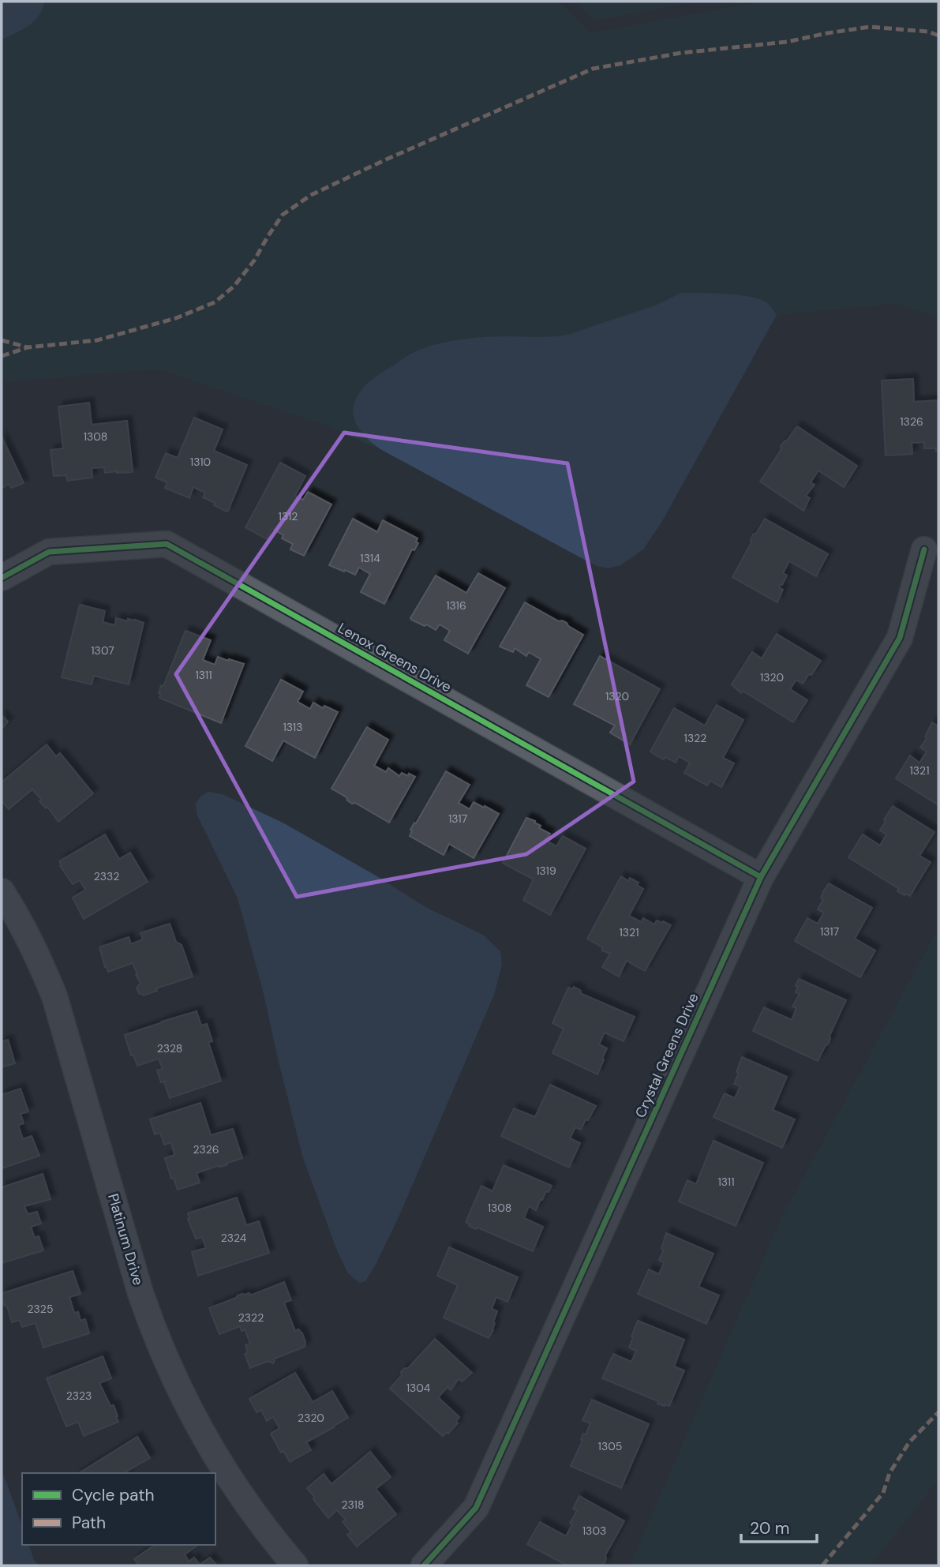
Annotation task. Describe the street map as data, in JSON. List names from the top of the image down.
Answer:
{
  "streets": {
    "street": ["Lenox Greens Drive", "Crystal Greens Drive", "Platinum Drive"]
  },
  "crossings": [
    ["Lenox Greens Drive", "Crystal Greens Drive"]
  ],
  "house_numbers": [
    "1326",
    "1308",
    "1310",
    "1312",
    "1314",
    "1316",
    "1307",
    "1311",
    "1320",
    "1320",
    "1313",
    "1322",
    "1321",
    "1317",
    "1319",
    "2332",
    "1317",
    "1321",
    "2328",
    "2326",
    "1311",
    "1308",
    "2324",
    "2325",
    "2322",
    "1304",
    "2323",
    "2320",
    "1305",
    "2318",
    "1303"
  ],
  "legend": ["Cycle path", "Path"],
  "scale_bar": "20 m"
}
